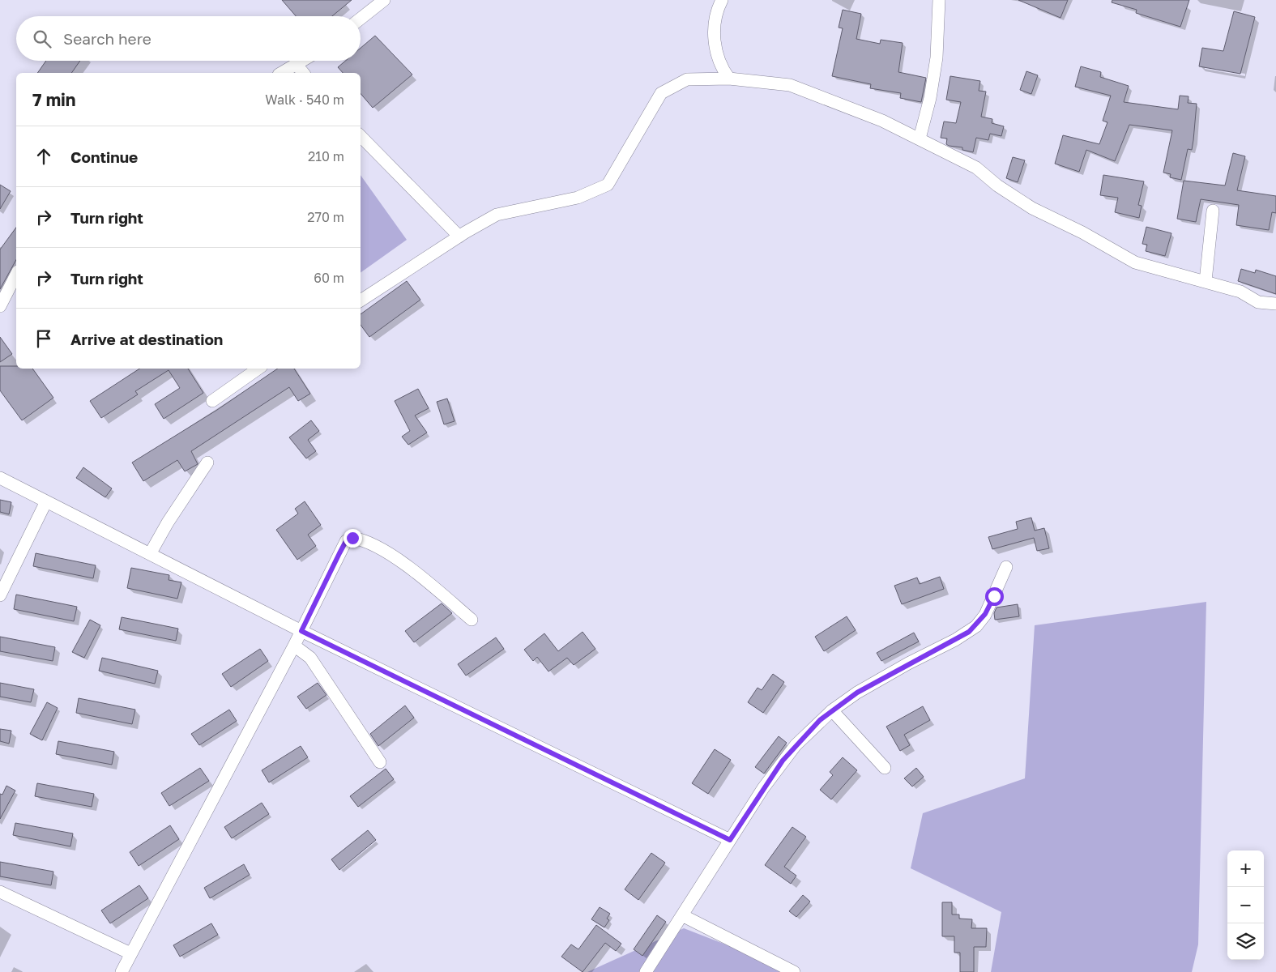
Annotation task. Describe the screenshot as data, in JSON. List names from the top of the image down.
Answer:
{
  "page": {
    "search": "Search here",
    "heading": ["7 min", "Walk · 540 m"],
    "list": [
      ["Continue", "210 m"],
      ["Turn right", "270 m"],
      ["Turn right", "60 m"],
      "Arrive at destination"
    ],
    "map_buttons": ["+", "−"]
  }
}
